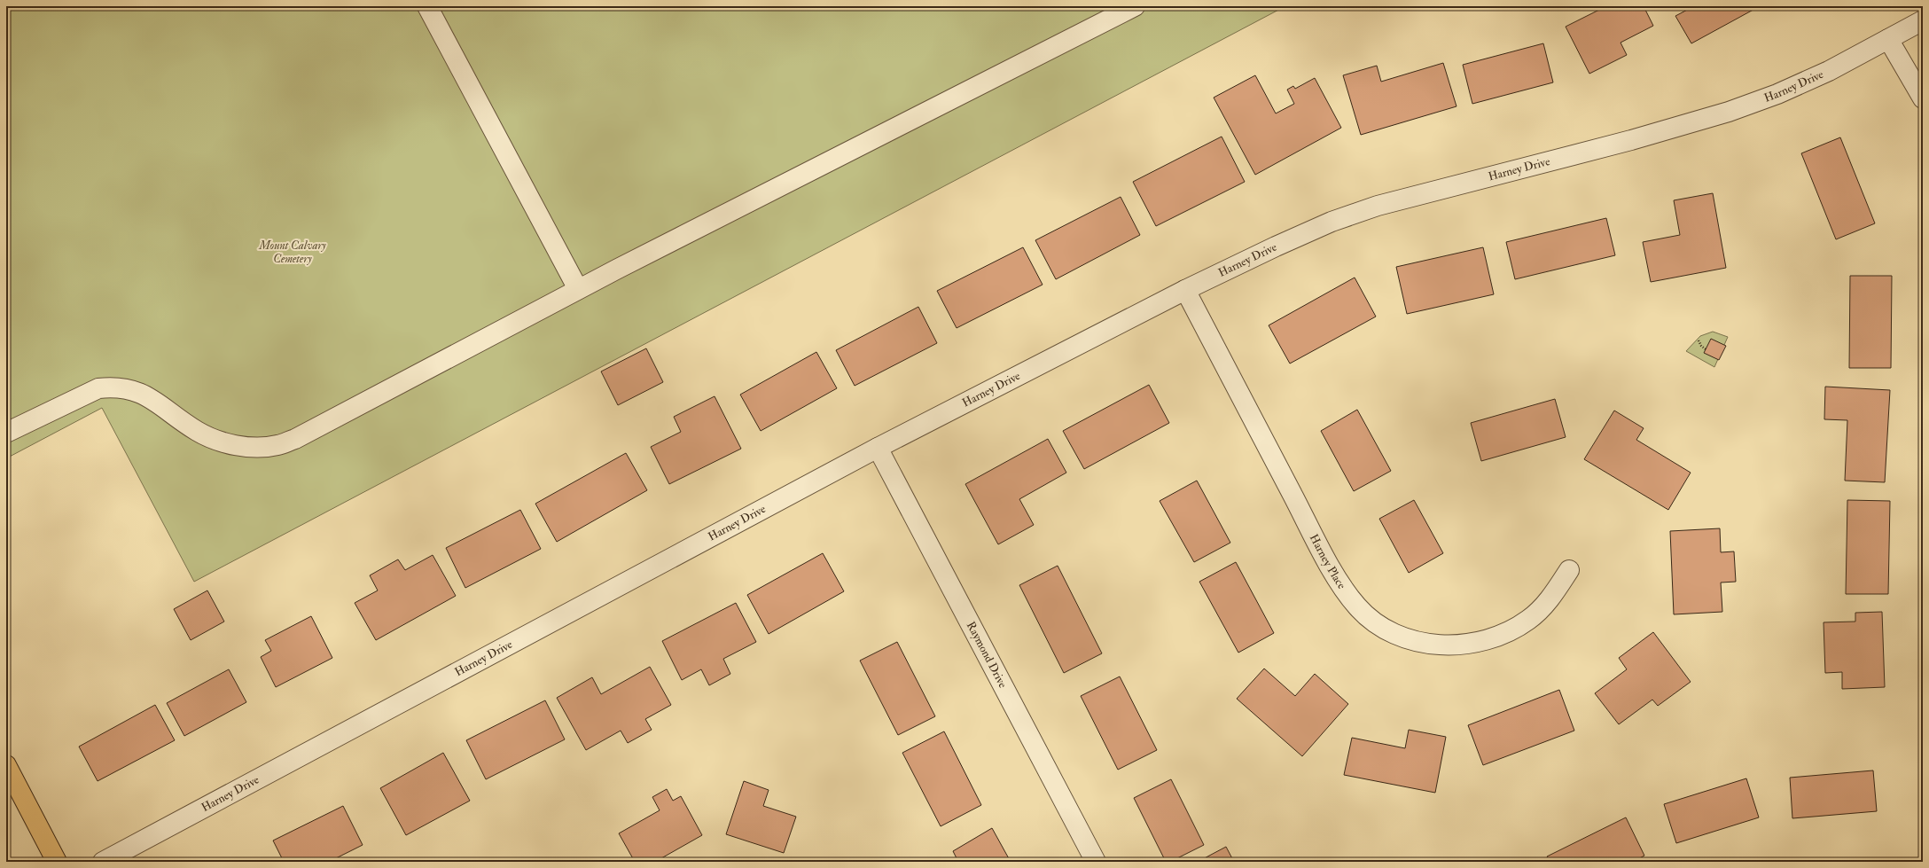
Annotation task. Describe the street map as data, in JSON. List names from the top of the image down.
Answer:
{
  "streets": {
    "street": ["Harney Drive", "Harney Place", "Raymond Drive"]
  },
  "crossings": [
    ["Harney Drive", "Harney Place"],
    ["Harney Drive", "Raymond Drive"]
  ],
  "parks": ["Mount Calvary Cemetery"]
}
